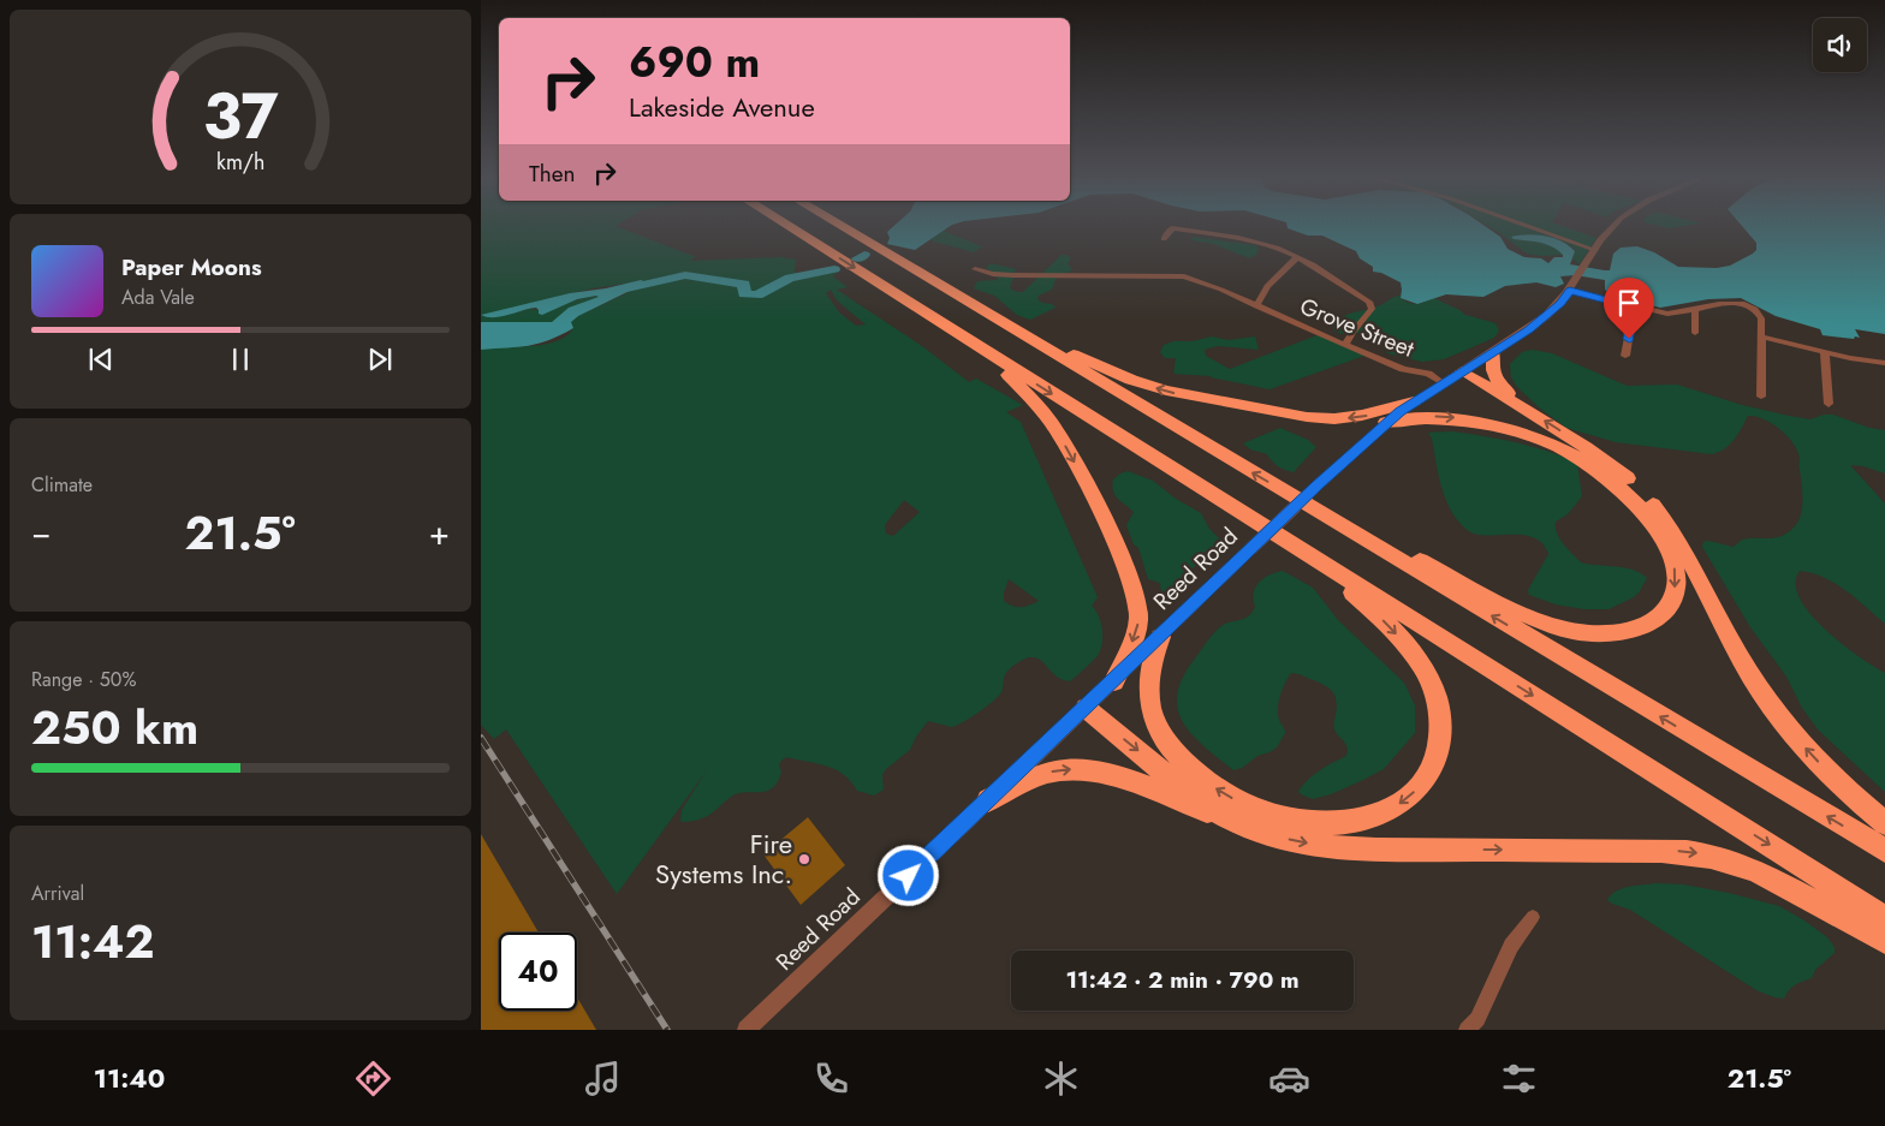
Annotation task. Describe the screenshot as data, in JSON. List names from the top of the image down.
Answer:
{
  "streets": {
    "street": ["Grove Street", "Reed Road"]
  },
  "crossings": [
    ["Grove Street", "Reed Road"]
  ],
  "places": ["Fire Systems Inc."],
  "page": {
    "turn": ["690 m", "Lakeside Avenue"],
    "then": "Then",
    "song": ["Paper Moons", "Ada Vale"],
    "tile": [
      "Climate",
      ["Range · 50%", "250 km"],
      ["Arrival", "11:42"]
    ],
    "heat": ["−", "21.5°", "+"],
    "limit": "40",
    "trip": "11:42 · 2 min · 790 m",
    "tabs": ["11:40", "21.5°"],
    "gauge": ["37", "km/h"]
  }
}
